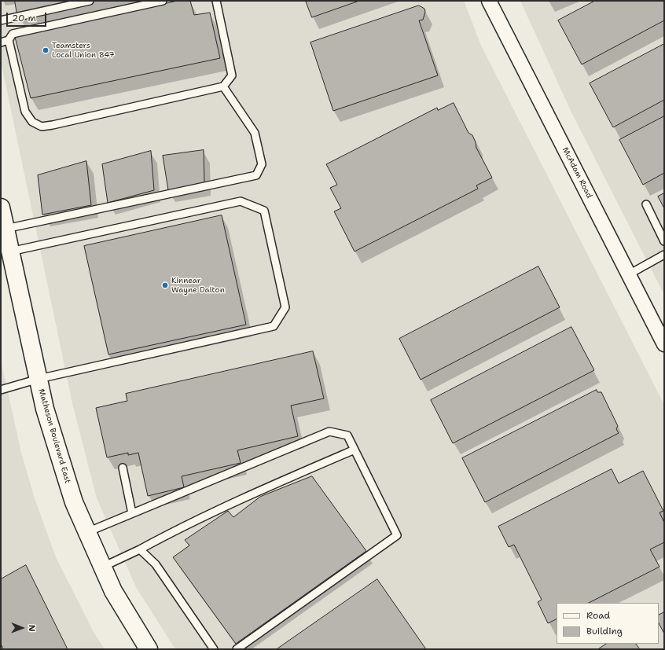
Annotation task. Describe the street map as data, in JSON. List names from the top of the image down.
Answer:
{
  "streets": {
    "street": ["McAdam Road", "Matheson Boulevard East"]
  },
  "places": ["Teamsters Local Union 847", "Kinnear Wayne Dalton"],
  "legend": ["Road", "Building"],
  "scale_bar": "20 m",
  "north": "right"
}
